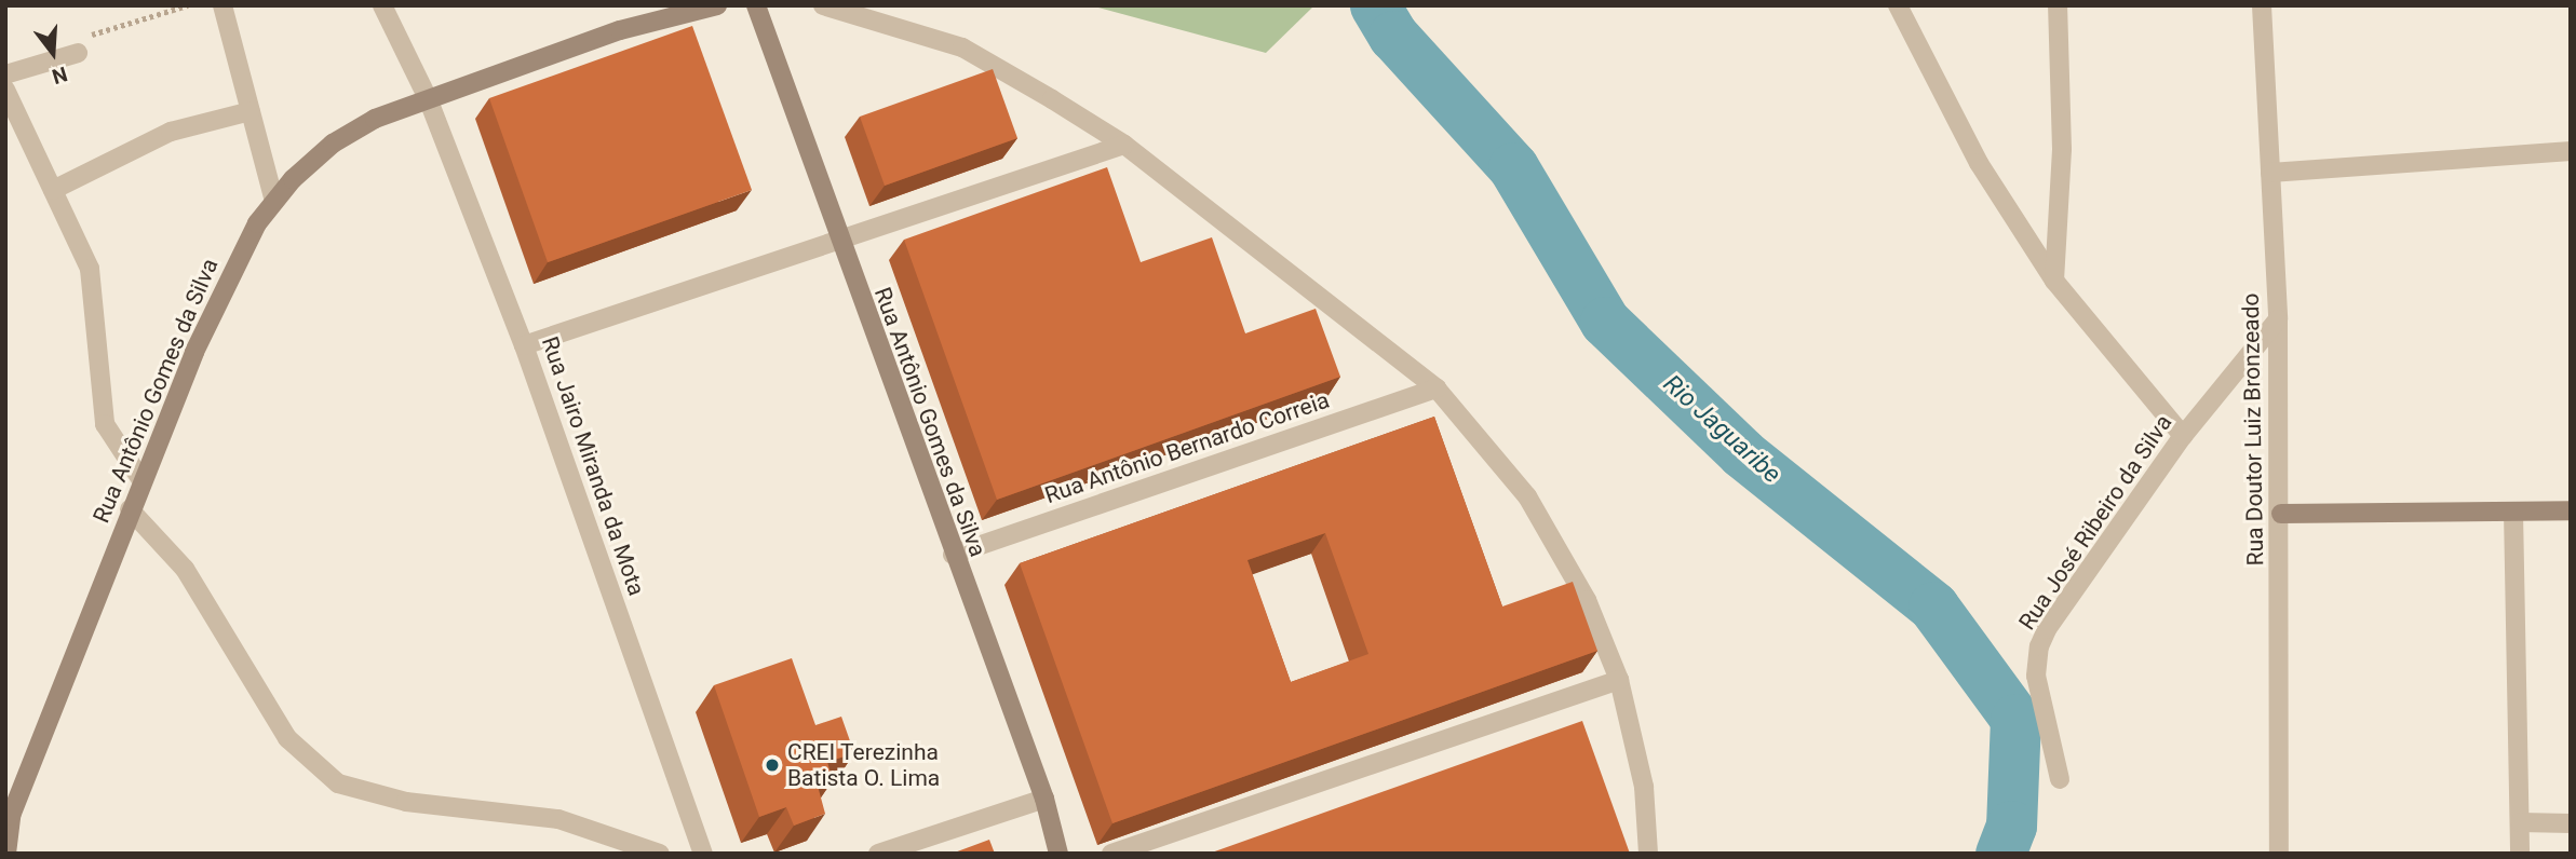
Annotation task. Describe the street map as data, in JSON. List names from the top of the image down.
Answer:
{
  "streets": {
    "street": [
      "Rua Antônio Gomes da Silva",
      "Rua Doutor Luiz Bronzeado",
      "Rua Antônio Bernardo Correia",
      "Rua Jairo Miranda da Mota",
      "Rua José Ribeiro da Silva"
    ]
  },
  "crossings": [
    ["Rua Antônio Gomes da Silva", "Rua Antônio Bernardo Correia"],
    ["Rua Antônio Gomes da Silva", "Rua Jairo Miranda da Mota"],
    ["Rua Doutor Luiz Bronzeado", "Rua José Ribeiro da Silva"]
  ],
  "water": ["Rio Jaguaribe"],
  "places": ["CREI Terezinha Batista O. Lima"],
  "north": "bottom"
}
